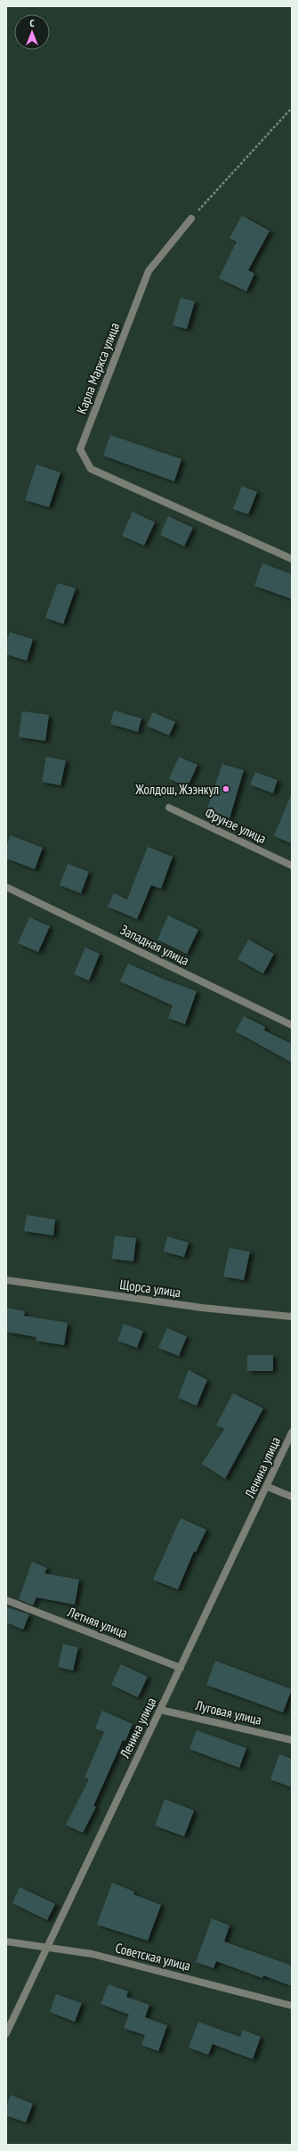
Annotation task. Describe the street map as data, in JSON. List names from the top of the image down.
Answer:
{
  "streets": {
    "street": [
      "Карла Маркса улица",
      "Фрунзе улица",
      "Западная улица",
      "Щорса улица",
      "Ленина улица",
      "Летняя улица",
      "Луговая улица",
      "Советская улица"
    ]
  },
  "crossings": [
    ["Ленина улица", "Летняя улица"],
    ["Ленина улица", "Луговая улица"],
    ["Ленина улица", "Советская улица"]
  ],
  "places": ["Жолдош, Жээнкул"],
  "north": "top"
}
